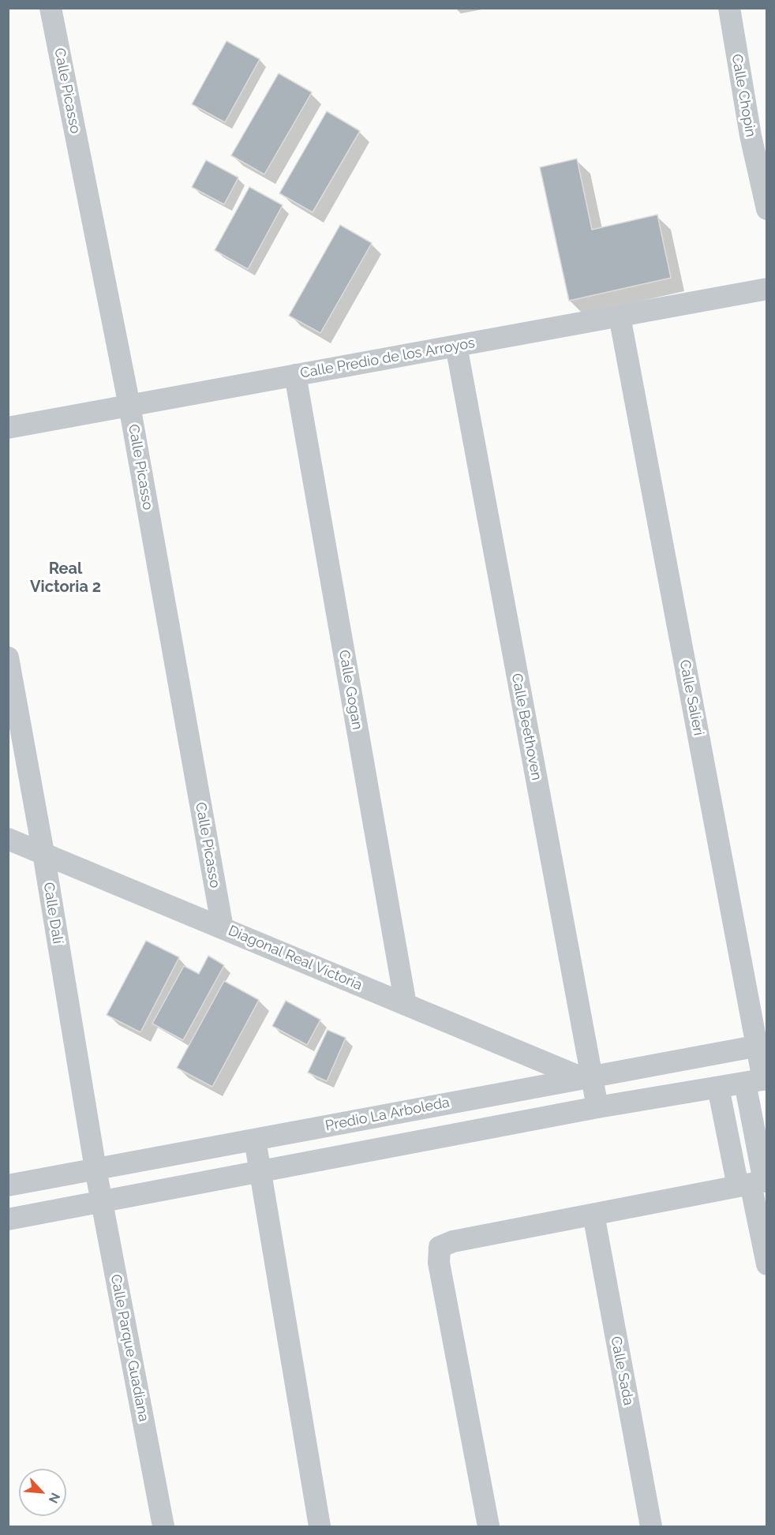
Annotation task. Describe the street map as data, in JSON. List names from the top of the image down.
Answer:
{
  "streets": {
    "street": [
      "Calle Picasso",
      "Calle Chopin",
      "Calle Predio de los Arroyos",
      "Calle Gogan",
      "Calle Salieri",
      "Calle Beethoven",
      "Calle Dalí",
      "Diagonal Real Victoria",
      "Predio La Arboleda",
      "Calle Parque Guadiana",
      "Calle Sada"
    ]
  },
  "crossings": [
    ["Calle Picasso", "Calle Predio de los Arroyos"],
    ["Calle Picasso", "Diagonal Real Victoria"],
    ["Calle Predio de los Arroyos", "Calle Gogan"],
    ["Calle Predio de los Arroyos", "Calle Salieri"],
    ["Calle Predio de los Arroyos", "Calle Beethoven"],
    ["Calle Gogan", "Diagonal Real Victoria"],
    ["Calle Salieri", "Predio La Arboleda"],
    ["Calle Beethoven", "Diagonal Real Victoria"],
    ["Calle Beethoven", "Predio La Arboleda"],
    ["Calle Dalí", "Diagonal Real Victoria"],
    ["Calle Dalí", "Predio La Arboleda"],
    ["Calle Dalí", "Calle Parque Guadiana"],
    ["Diagonal Real Victoria", "Predio La Arboleda"],
    ["Predio La Arboleda", "Calle Parque Guadiana"]
  ],
  "districts": ["Real Victoria 2"],
  "north": "bottom right"
}
